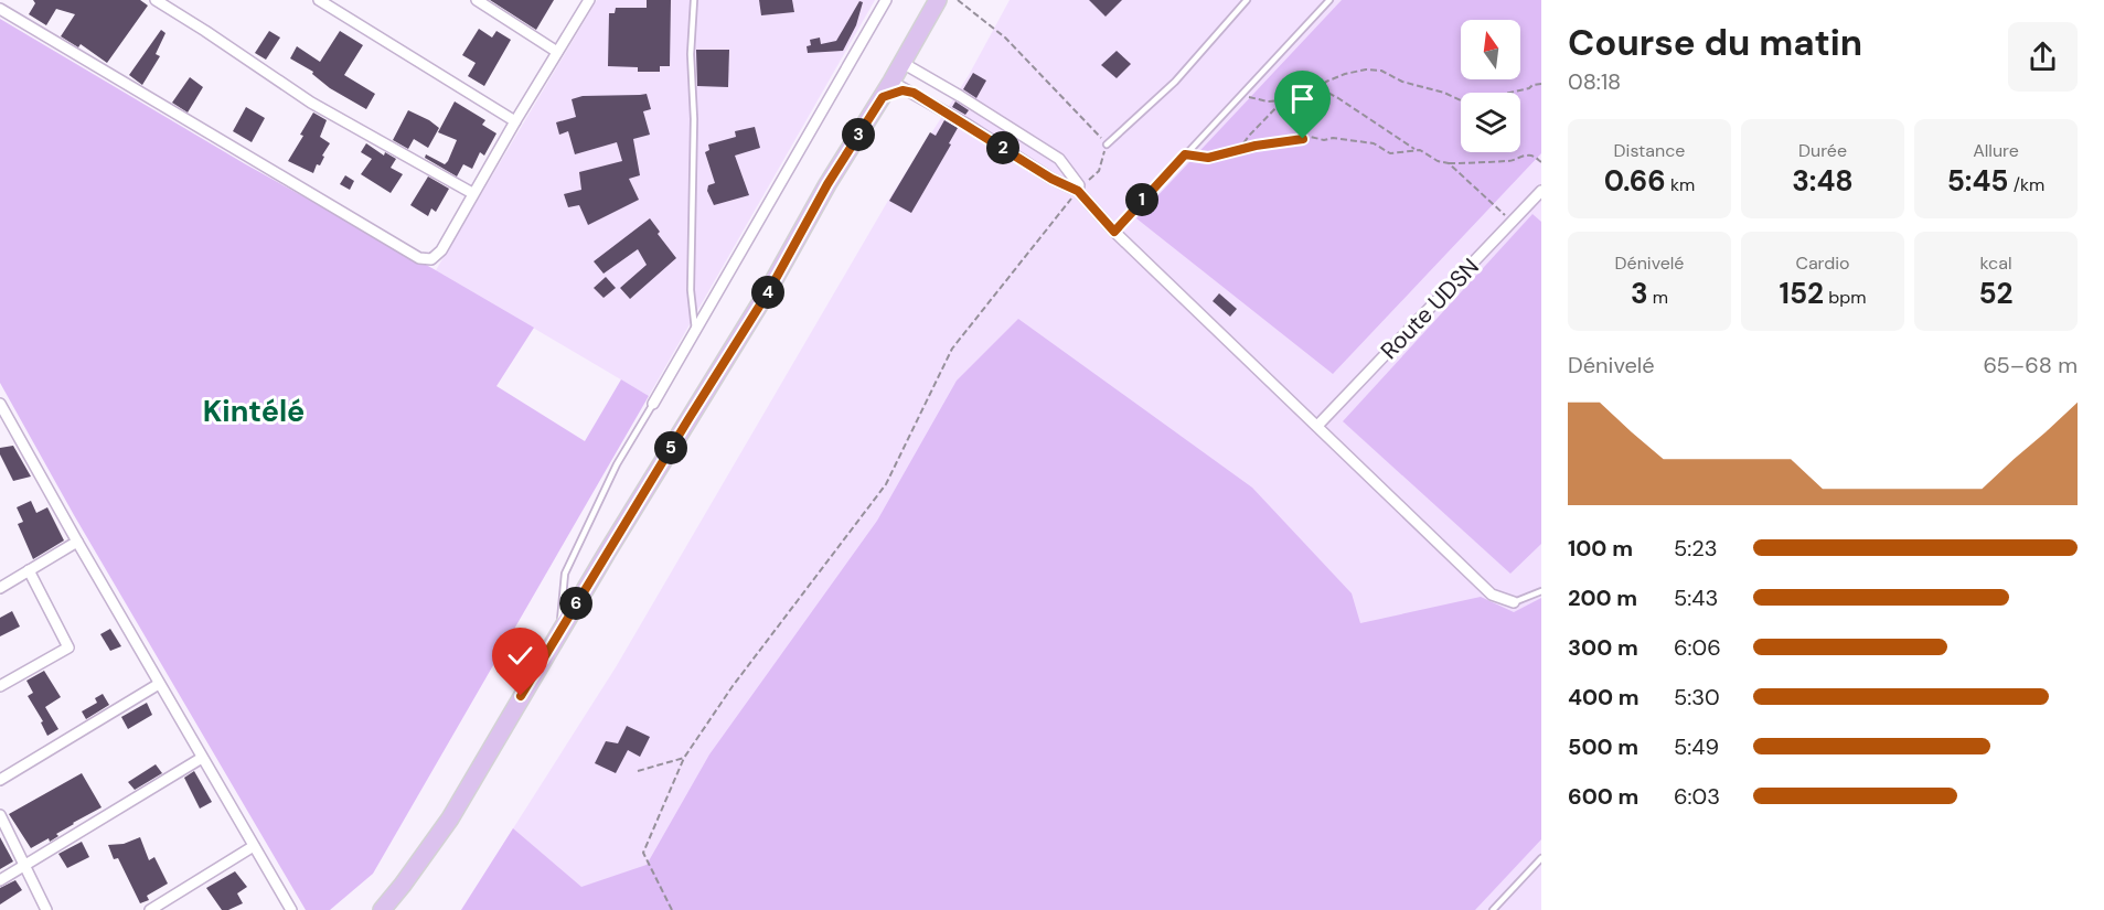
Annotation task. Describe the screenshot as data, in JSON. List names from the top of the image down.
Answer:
{
  "streets": {
    "street": ["Route UDSN"]
  },
  "districts": ["Kintélé"],
  "north": "top",
  "page": {
    "heading": ["Course du matin", "08:18"],
    "stats": [
      ["Distance", "0.66 km"],
      ["Durée", "3:48"],
      ["Allure", "5:45 /km"],
      ["Dénivelé", "3 m"],
      ["Cardio", "152 bpm"],
      ["kcal", "52"]
    ],
    "pins": [
      "3",
      "2",
      "1",
      "4",
      "5",
      "6"
    ],
    "chart": ["Dénivelé", "65–68 m"],
    "list": [
      {
        "name": "100 m",
        "note": "5:23"
      },
      {
        "name": "200 m",
        "note": "5:43"
      },
      {
        "name": "300 m",
        "note": "6:06"
      },
      {
        "name": "400 m",
        "note": "5:30"
      },
      {
        "name": "500 m",
        "note": "5:49"
      },
      {
        "name": "600 m",
        "note": "6:03"
      }
    ]
  }
}
